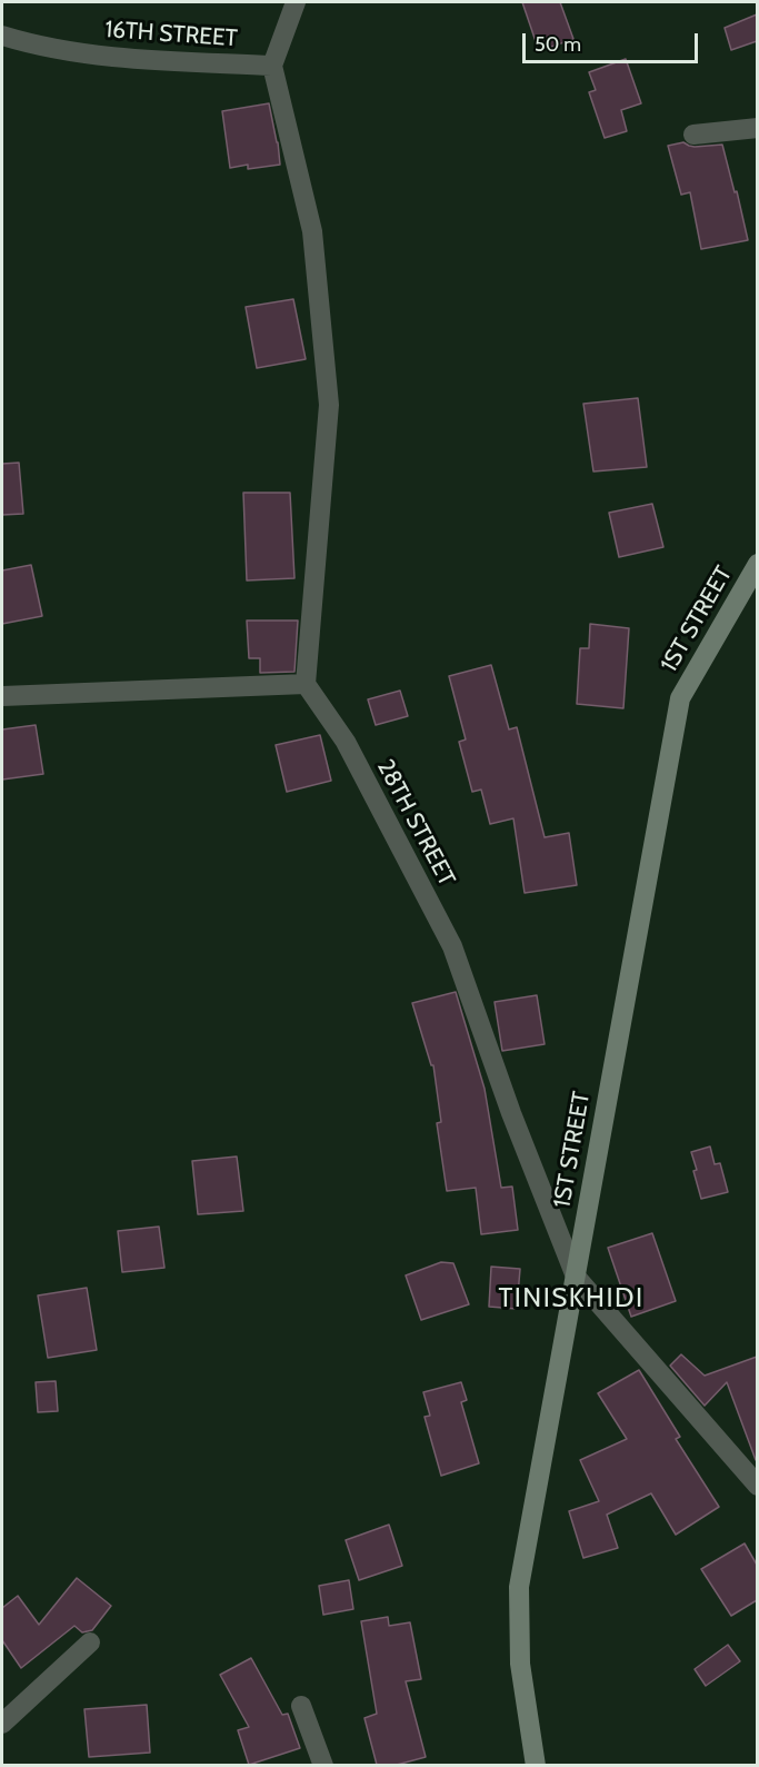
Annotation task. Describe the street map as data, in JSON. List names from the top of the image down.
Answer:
{
  "streets": {
    "main road": ["1ST STREET"],
    "street": ["16TH STREET", "28TH STREET"]
  },
  "crossings": [
    ["1ST STREET", "28TH STREET"]
  ],
  "districts": ["TINISKHIDI"],
  "scale_bar": "50 m"
}
